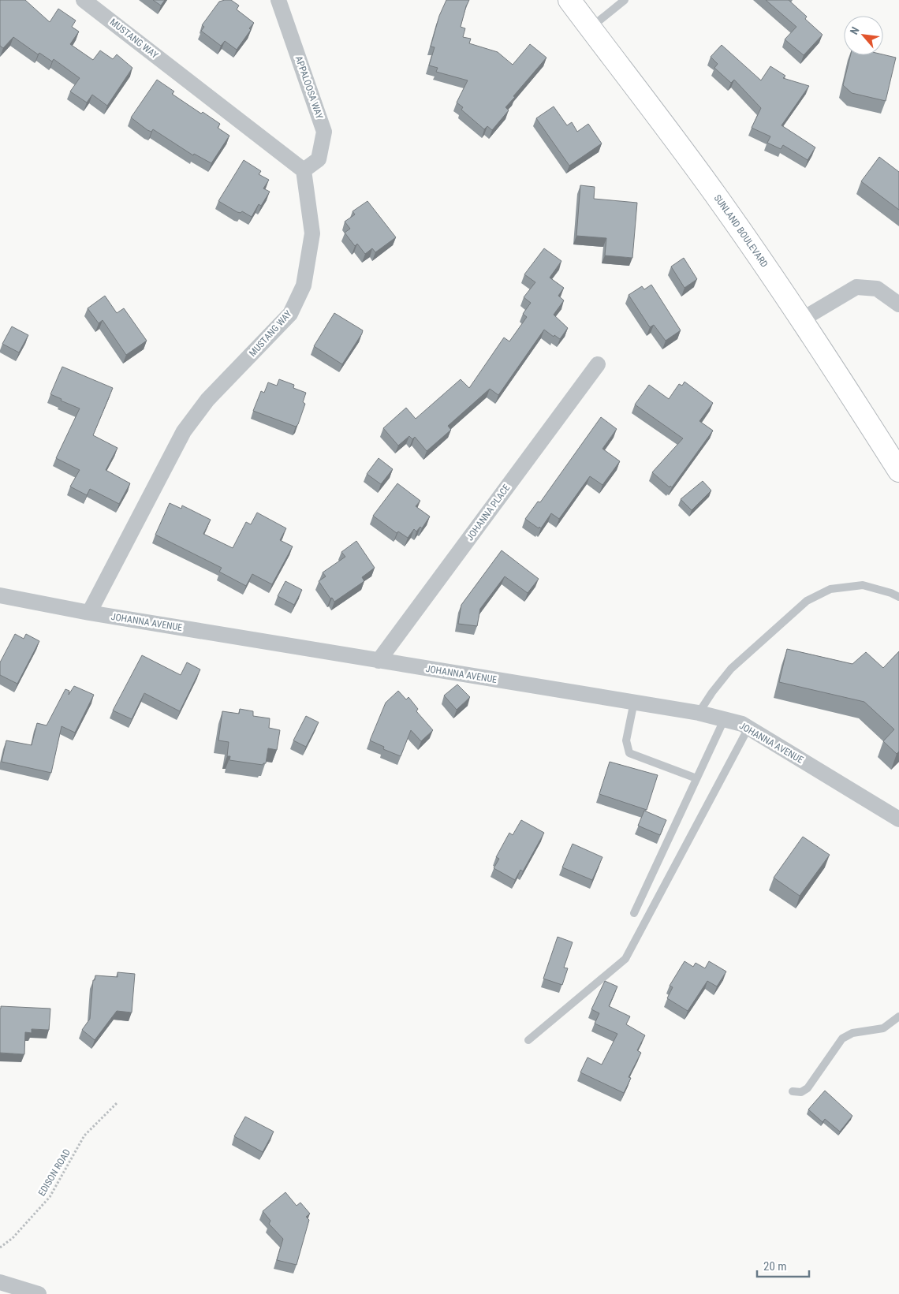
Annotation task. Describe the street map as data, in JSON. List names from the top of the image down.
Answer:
{
  "streets": {
    "main road": ["SUNLAND BOULEVARD"],
    "street": [
      "MUSTANG WAY",
      "APPALOOSA WAY",
      "JOHANNA PLACE",
      "JOHANNA AVENUE"
    ],
    "path": ["EDISON ROAD"]
  },
  "crossings": [
    ["MUSTANG WAY", "APPALOOSA WAY"],
    ["MUSTANG WAY", "JOHANNA AVENUE"],
    ["JOHANNA PLACE", "JOHANNA AVENUE"]
  ],
  "scale_bar": "20 m",
  "north": "top left"
}
